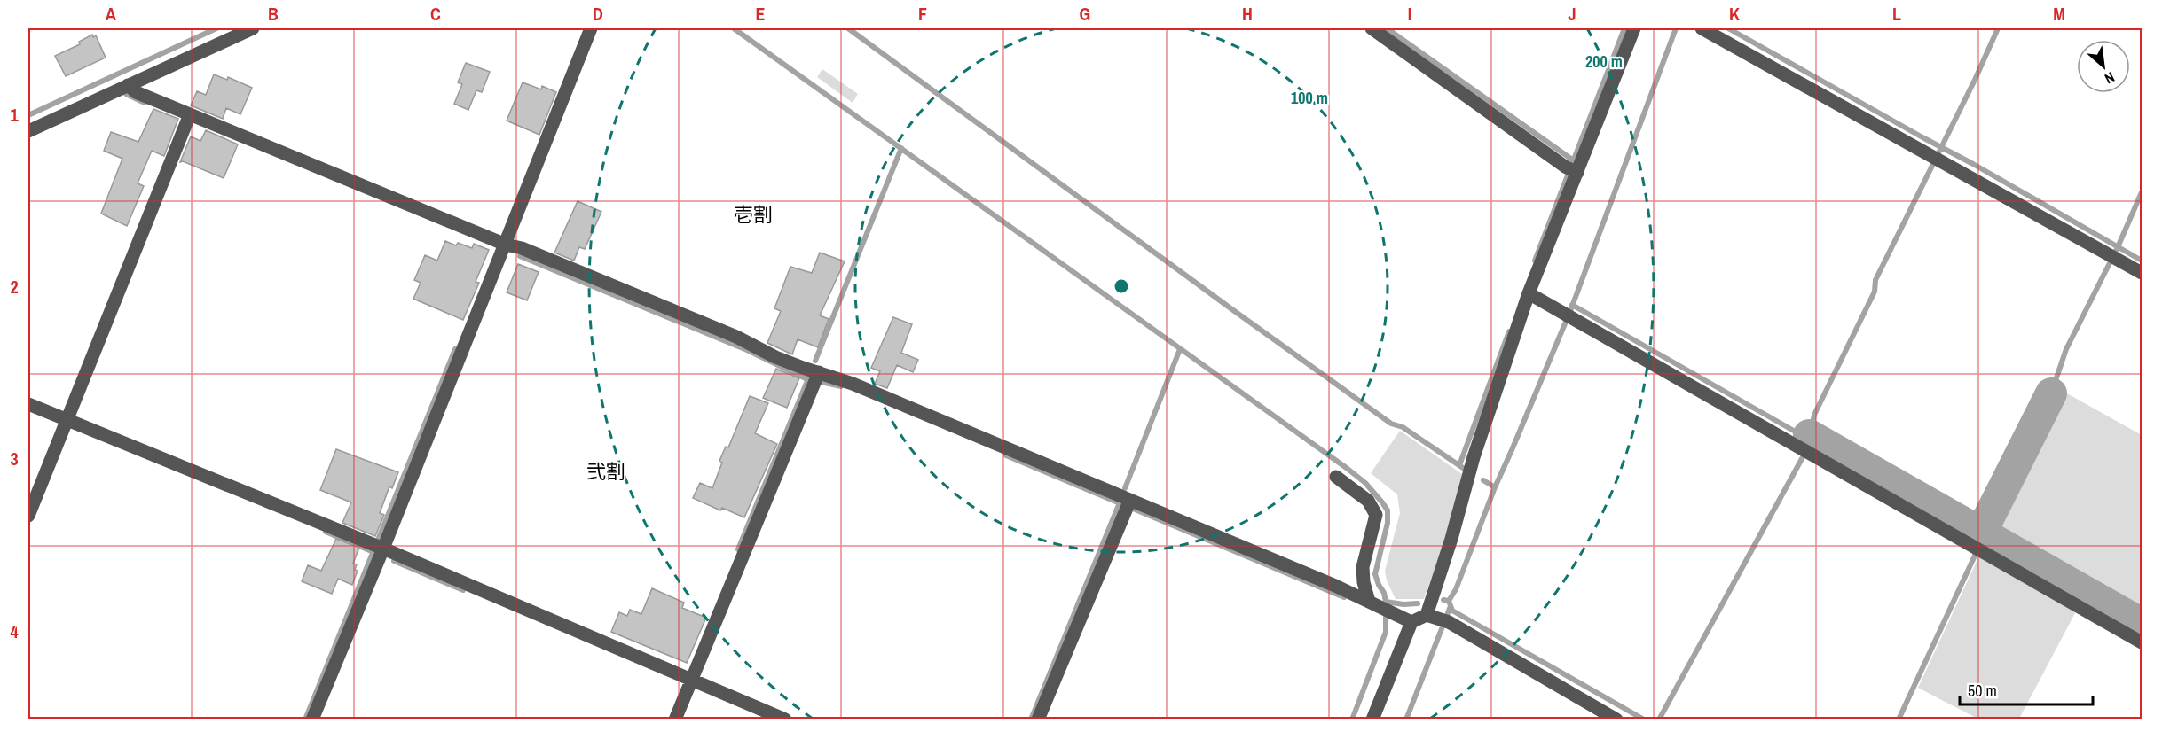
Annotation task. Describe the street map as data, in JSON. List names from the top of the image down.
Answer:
{
  "districts": ["壱割", "弐割"],
  "scale_bar": "50 m",
  "north": "bottom right",
  "grid": {
    "columns": [
      "A",
      "B",
      "C",
      "D",
      "E",
      "F",
      "G",
      "H",
      "I",
      "J",
      "K",
      "L",
      "M"
    ],
    "rows": [
      "1",
      "2",
      "3",
      "4"
    ]
  },
  "rings": ["200 m", "100 m"]
}
